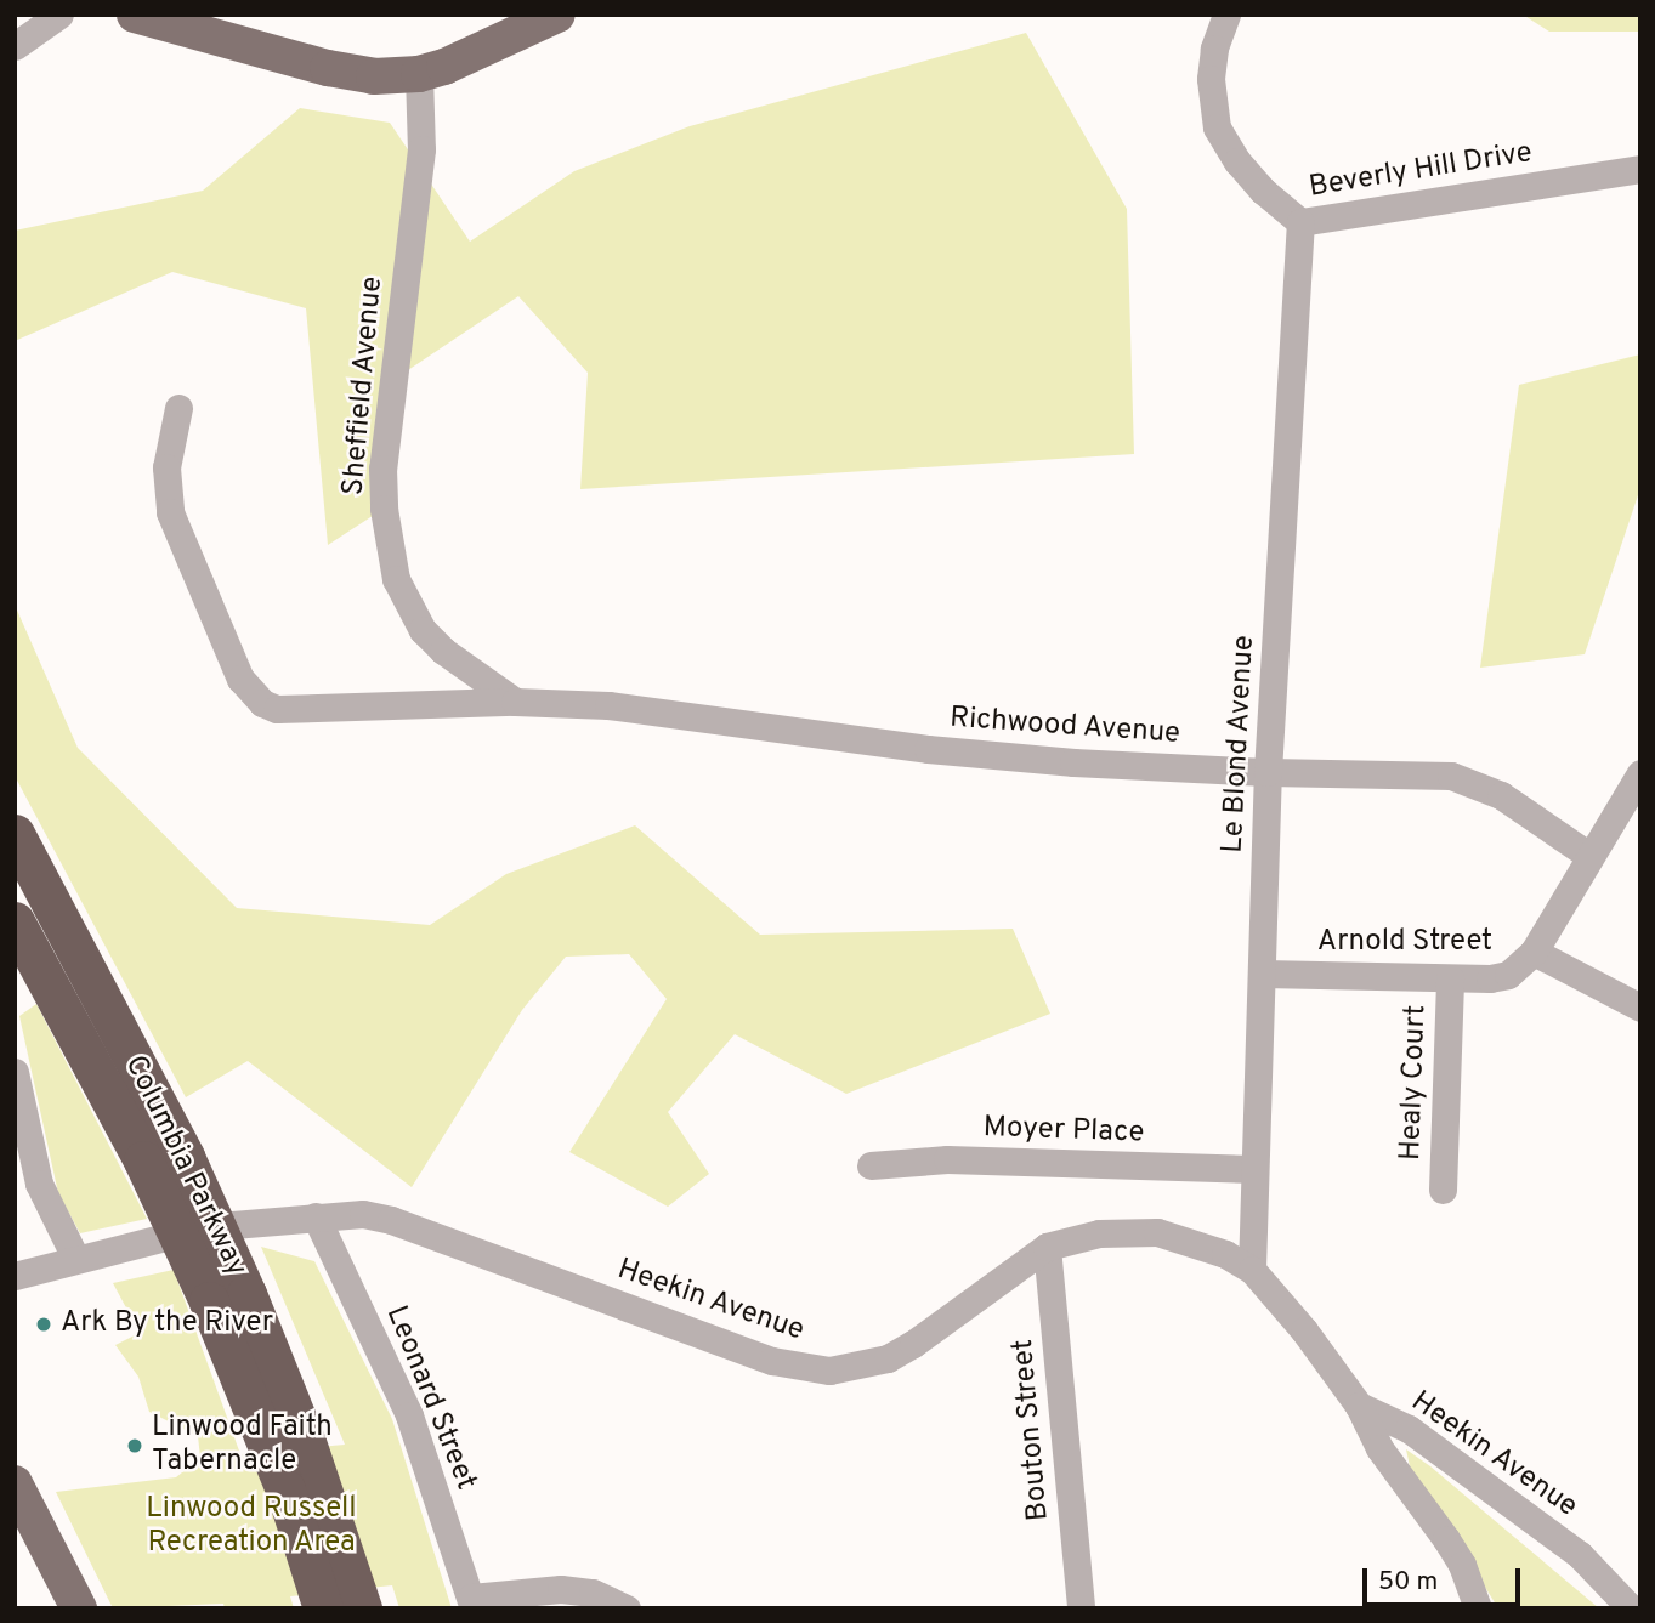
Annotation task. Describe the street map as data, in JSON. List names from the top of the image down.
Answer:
{
  "streets": {
    "highway": ["Columbia Parkway"],
    "street": [
      "Beverly Hill Drive",
      "Sheffield Avenue",
      "Richwood Avenue",
      "Le Blond Avenue",
      "Arnold Street",
      "Healy Court",
      "Moyer Place",
      "Heekin Avenue",
      "Leonard Street",
      "Bouton Street"
    ]
  },
  "crossings": [
    ["Beverly Hill Drive", "Le Blond Avenue"],
    ["Sheffield Avenue", "Richwood Avenue"],
    ["Richwood Avenue", "Le Blond Avenue"],
    ["Richwood Avenue", "Arnold Street"],
    ["Le Blond Avenue", "Arnold Street"],
    ["Le Blond Avenue", "Moyer Place"],
    ["Le Blond Avenue", "Heekin Avenue"],
    ["Arnold Street", "Healy Court"],
    ["Heekin Avenue", "Leonard Street"],
    ["Heekin Avenue", "Bouton Street"]
  ],
  "parks": ["Linwood Russell Recreation Area"],
  "places": ["Ark By the River", "Linwood Faith Tabernacle"],
  "scale_bar": "50 m"
}
